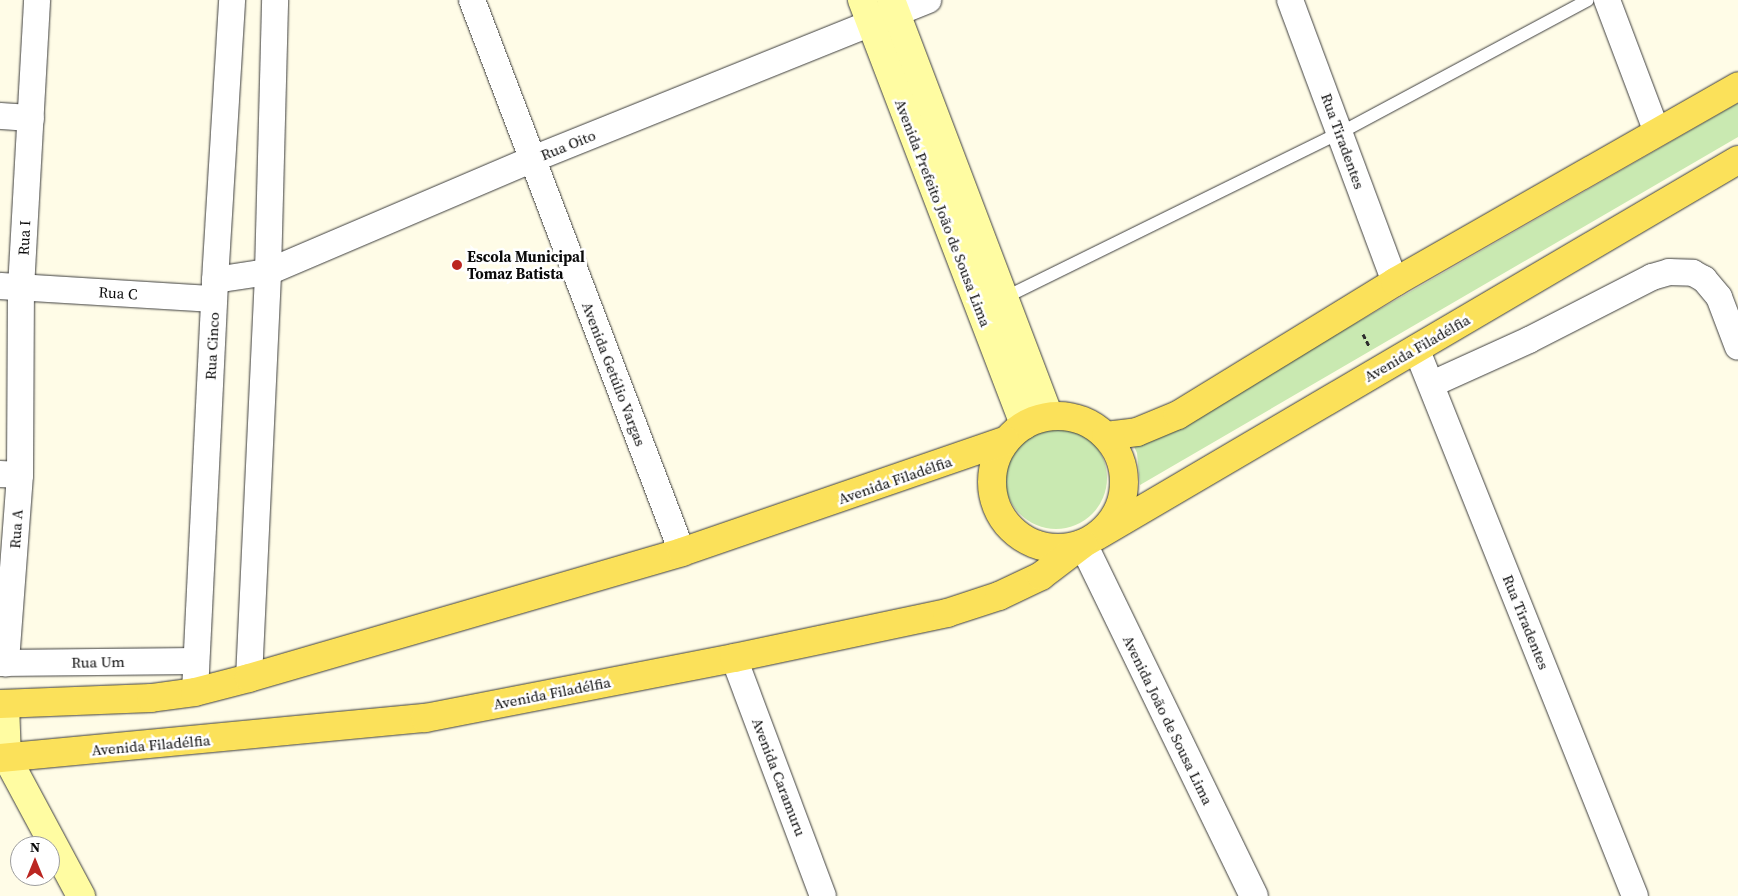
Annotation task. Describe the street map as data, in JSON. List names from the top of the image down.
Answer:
{
  "streets": {
    "main road": ["Avenida Prefeito João de Sousa Lima", "Avenida Filadélfia"],
    "street": [
      "Rua Tiradentes",
      "Rua Oito",
      "Rua I",
      "Rua C",
      "Rua Cinco",
      "Avenida Getúlio Vargas",
      "Rua A",
      "Rua Um",
      "Avenida João de Sousa Lima",
      "Avenida Caramuru"
    ]
  },
  "crossings": [
    ["Rua Tiradentes", "Avenida Filadélfia"],
    ["Rua Oito", "Avenida Prefeito João de Sousa Lima"],
    ["Rua Oito", "Rua C"],
    ["Rua Oito", "Rua Cinco"],
    ["Rua Oito", "Avenida Getúlio Vargas"],
    ["Avenida Prefeito João de Sousa Lima", "Avenida Filadélfia"],
    ["Avenida Prefeito João de Sousa Lima", "Avenida João de Sousa Lima"],
    ["Rua I", "Rua C"],
    ["Rua I", "Rua A"],
    ["Rua C", "Rua Cinco"],
    ["Rua Cinco", "Avenida Filadélfia"],
    ["Rua Cinco", "Rua Um"],
    ["Avenida Filadélfia", "Avenida Getúlio Vargas"],
    ["Avenida Filadélfia", "Avenida João de Sousa Lima"],
    ["Avenida Filadélfia", "Avenida Caramuru"],
    ["Rua A", "Rua Um"]
  ],
  "places": ["Escola Municipal Tomaz Batista"],
  "north": "top"
}
